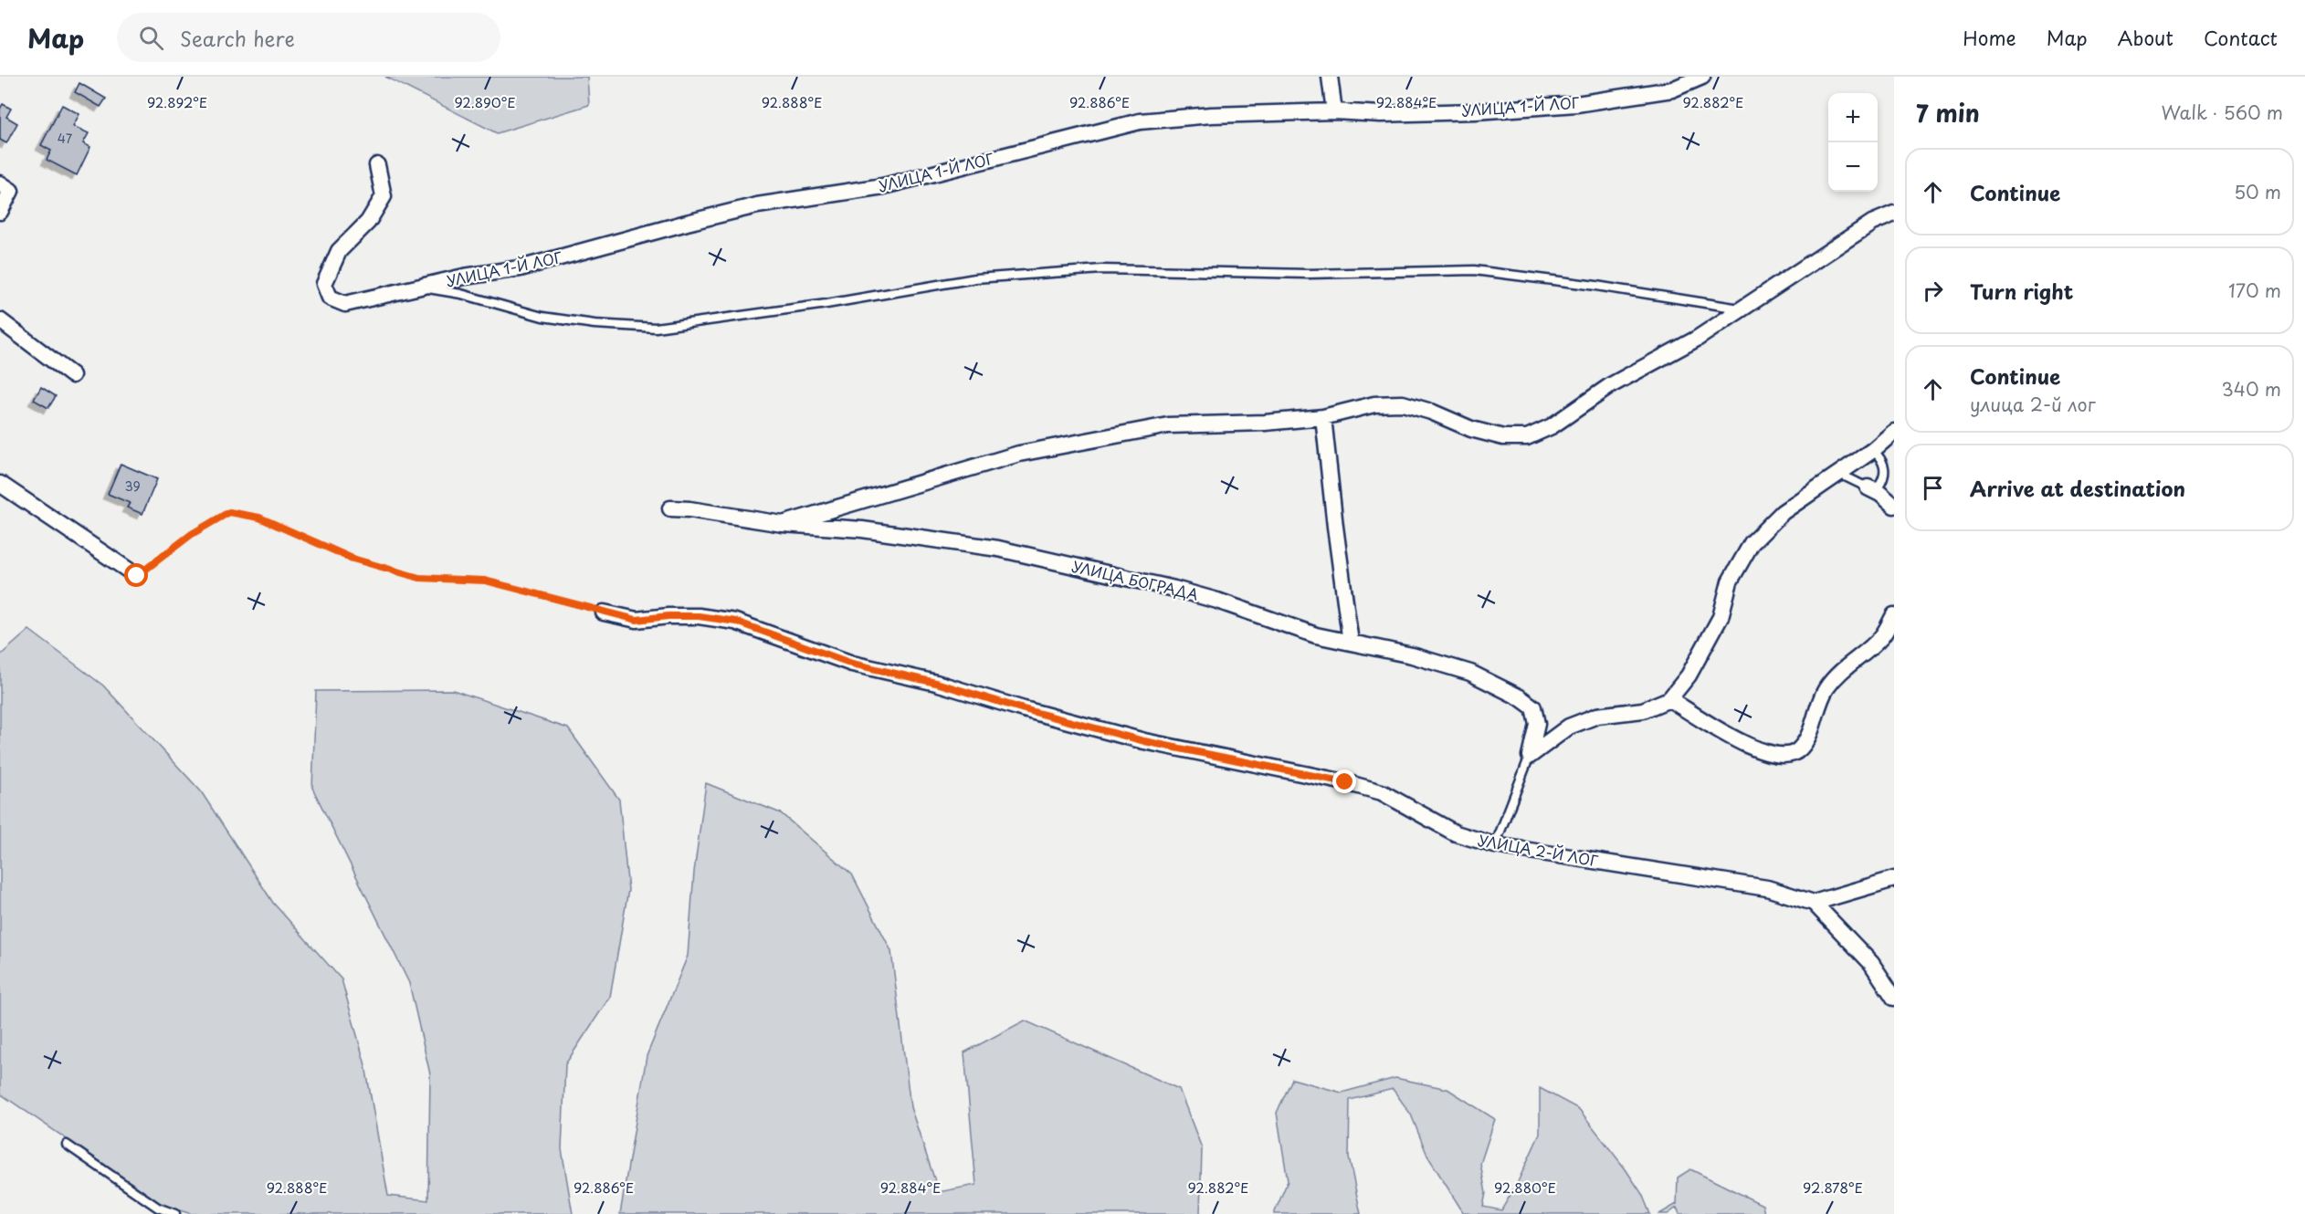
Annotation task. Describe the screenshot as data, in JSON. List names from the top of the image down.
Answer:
{
  "streets": {
    "street": ["УЛИЦА 1-Й ЛОГ", "УЛИЦА БОГРАДА", "УЛИЦА 2-Й ЛОГ"]
  },
  "house_numbers": ["47", "39"],
  "page": {
    "header": "Map",
    "search": "Search here",
    "nav": [
      "Home",
      "Map",
      "About",
      "Contact"
    ],
    "heading": ["7 min", "Walk · 560 m"],
    "map_buttons": ["+", "−"],
    "list": [
      ["Continue", "50 m"],
      ["Turn right", "170 m"],
      ["Continue", "улица 2-й лог", "340 m"],
      "Arrive at destination"
    ]
  },
  "coordinates": [
    "92.892°E",
    "92.884°E",
    "92.882°E",
    "92.890°E",
    "92.888°E",
    "92.886°E",
    "92.880°E",
    "92.878°E"
  ]
}
